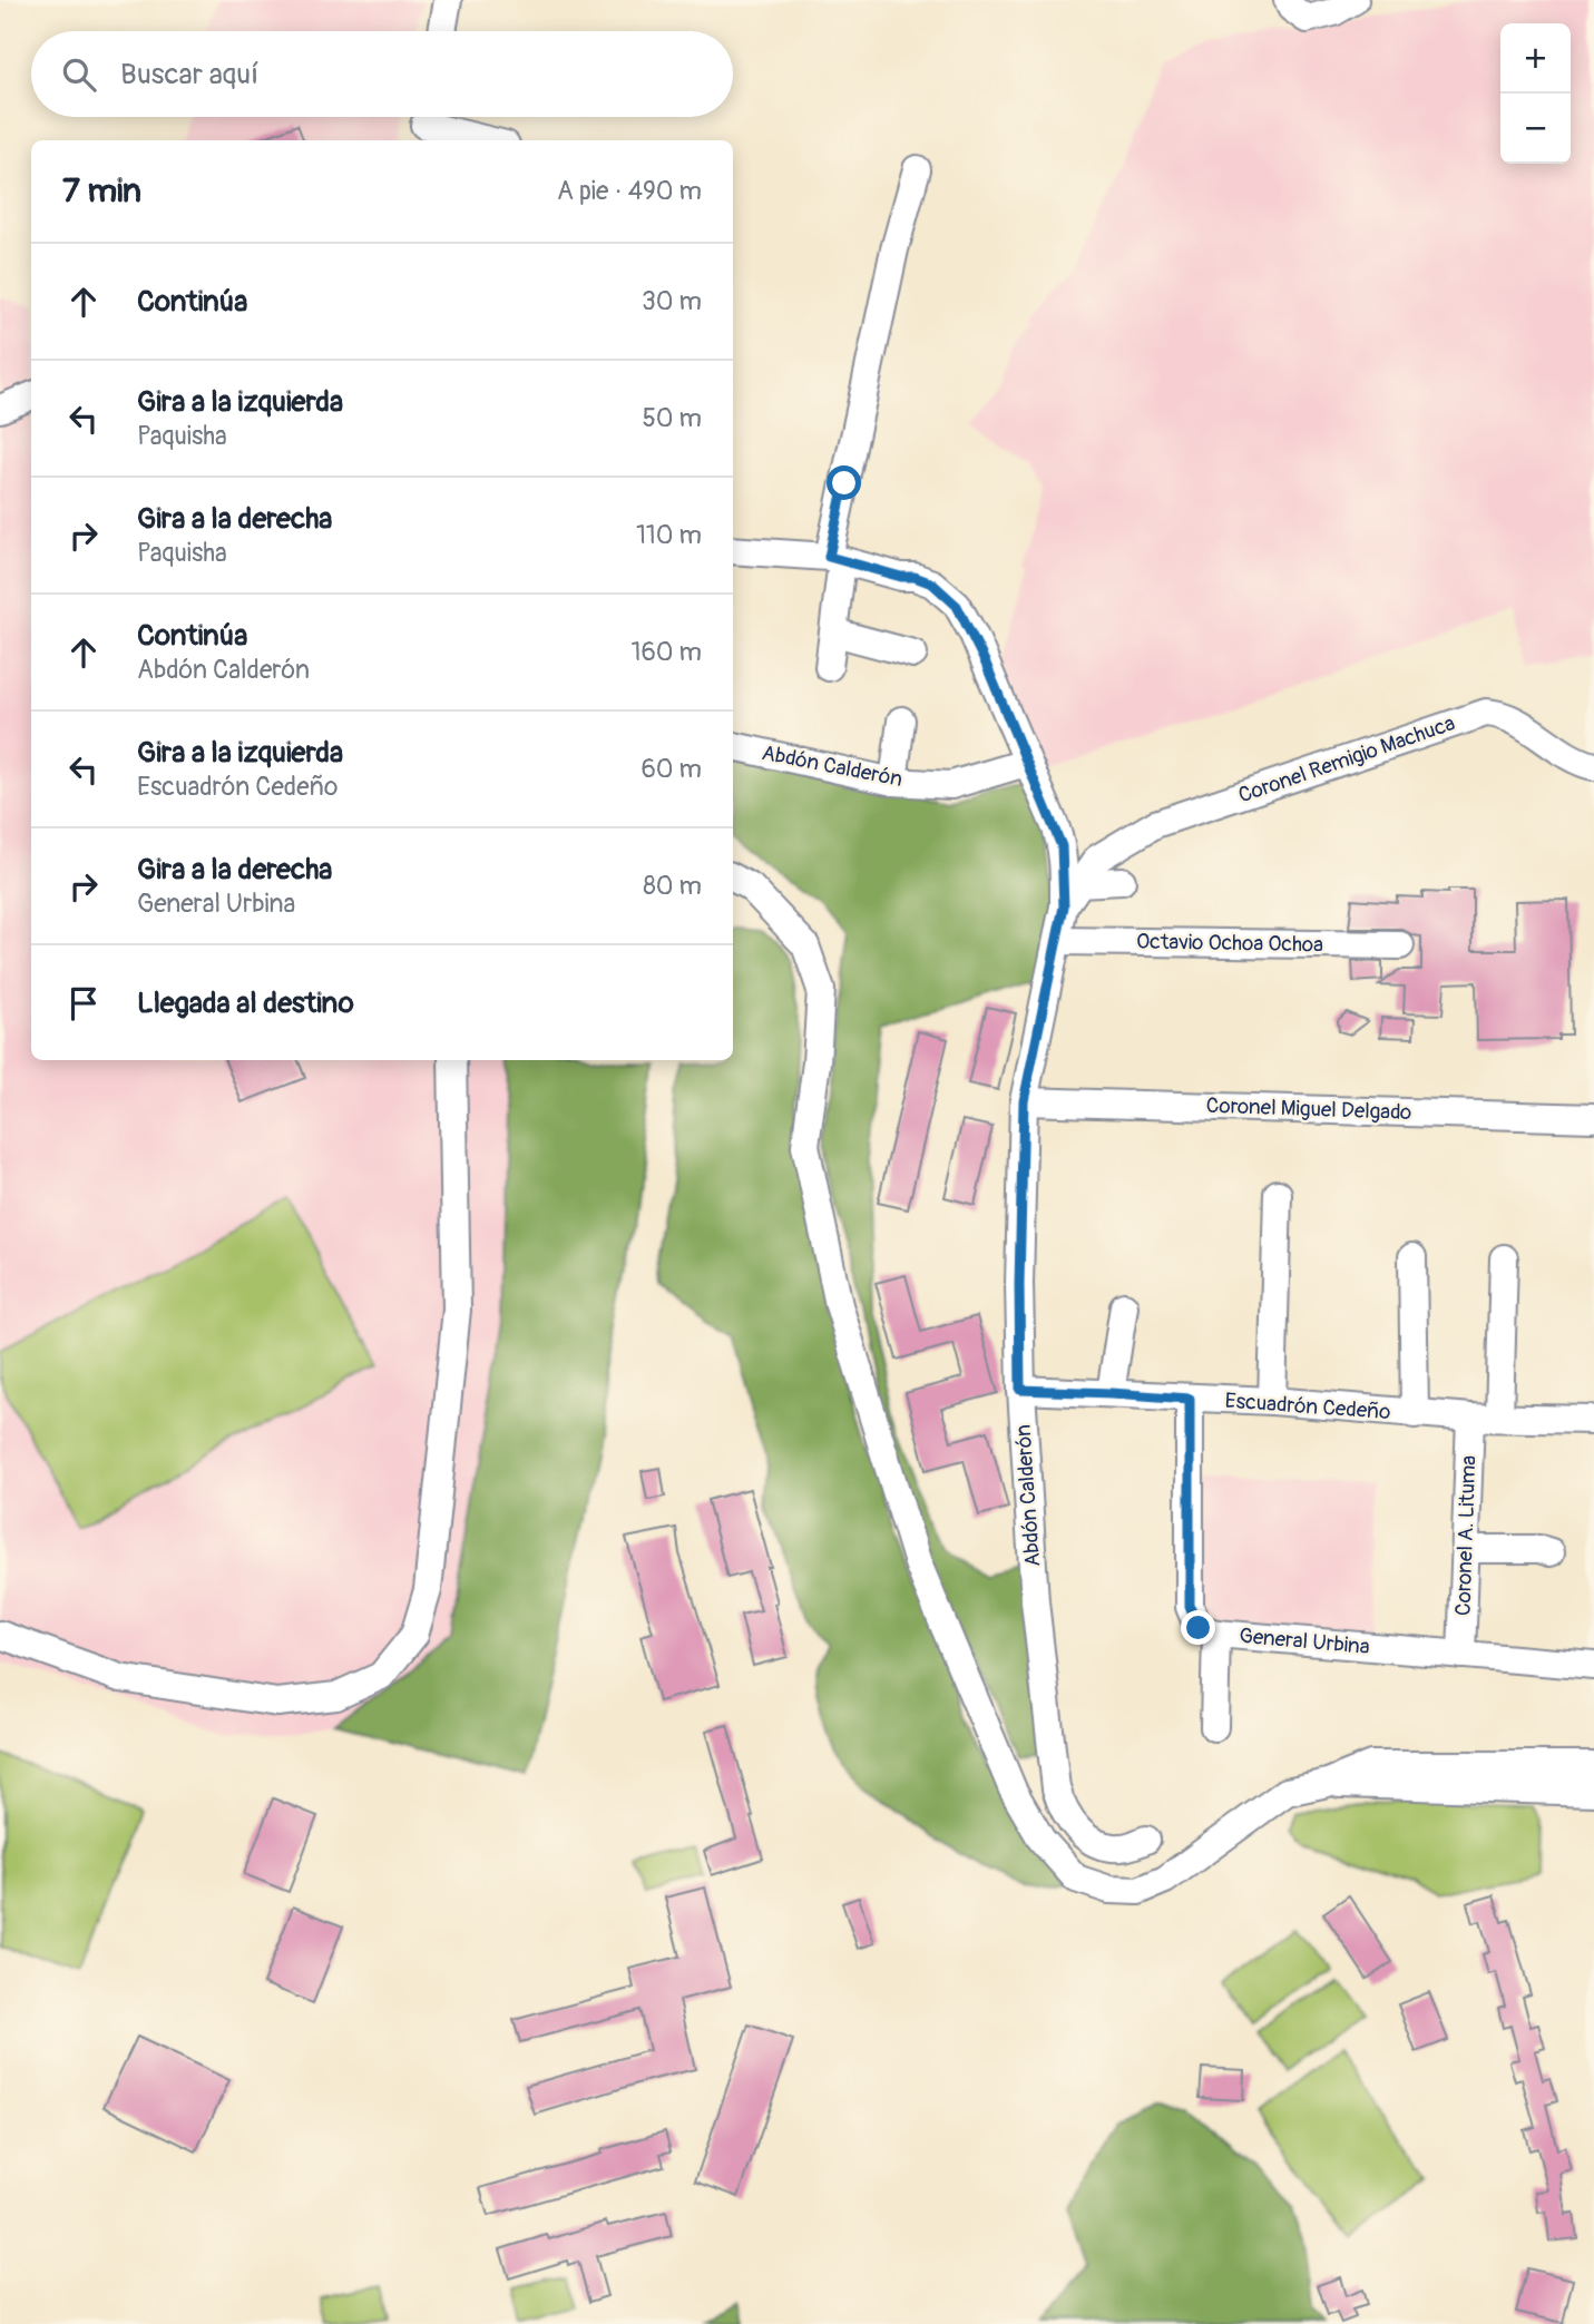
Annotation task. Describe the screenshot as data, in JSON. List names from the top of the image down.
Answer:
{
  "streets": {
    "street": [
      "Coronel Remigio Machuca",
      "Abdón Calderón",
      "Octavio Ochoa Ochoa",
      "Coronel Miguel Delgado",
      "Escuadrón Cedeño",
      "Coronel A. Lituma",
      "General Urbina"
    ]
  },
  "crossings": [
    ["Coronel Remigio Machuca", "Abdón Calderón"],
    ["Abdón Calderón", "Octavio Ochoa Ochoa"],
    ["Abdón Calderón", "Coronel Miguel Delgado"],
    ["Abdón Calderón", "Escuadrón Cedeño"],
    ["Escuadrón Cedeño", "Coronel A. Lituma"],
    ["Escuadrón Cedeño", "General Urbina"],
    ["Coronel A. Lituma", "General Urbina"]
  ],
  "page": {
    "map_buttons": ["+", "−"],
    "search": "Buscar aquí",
    "heading": ["7 min", "A pie · 490 m"],
    "list": [
      ["Continúa", "30 m"],
      ["Gira a la izquierda", "Paquisha", "50 m"],
      ["Gira a la derecha", "Paquisha", "110 m"],
      ["Continúa", "Abdón Calderón", "160 m"],
      ["Gira a la izquierda", "Escuadrón Cedeño", "60 m"],
      ["Gira a la derecha", "General Urbina", "80 m"],
      "Llegada al destino"
    ]
  }
}
